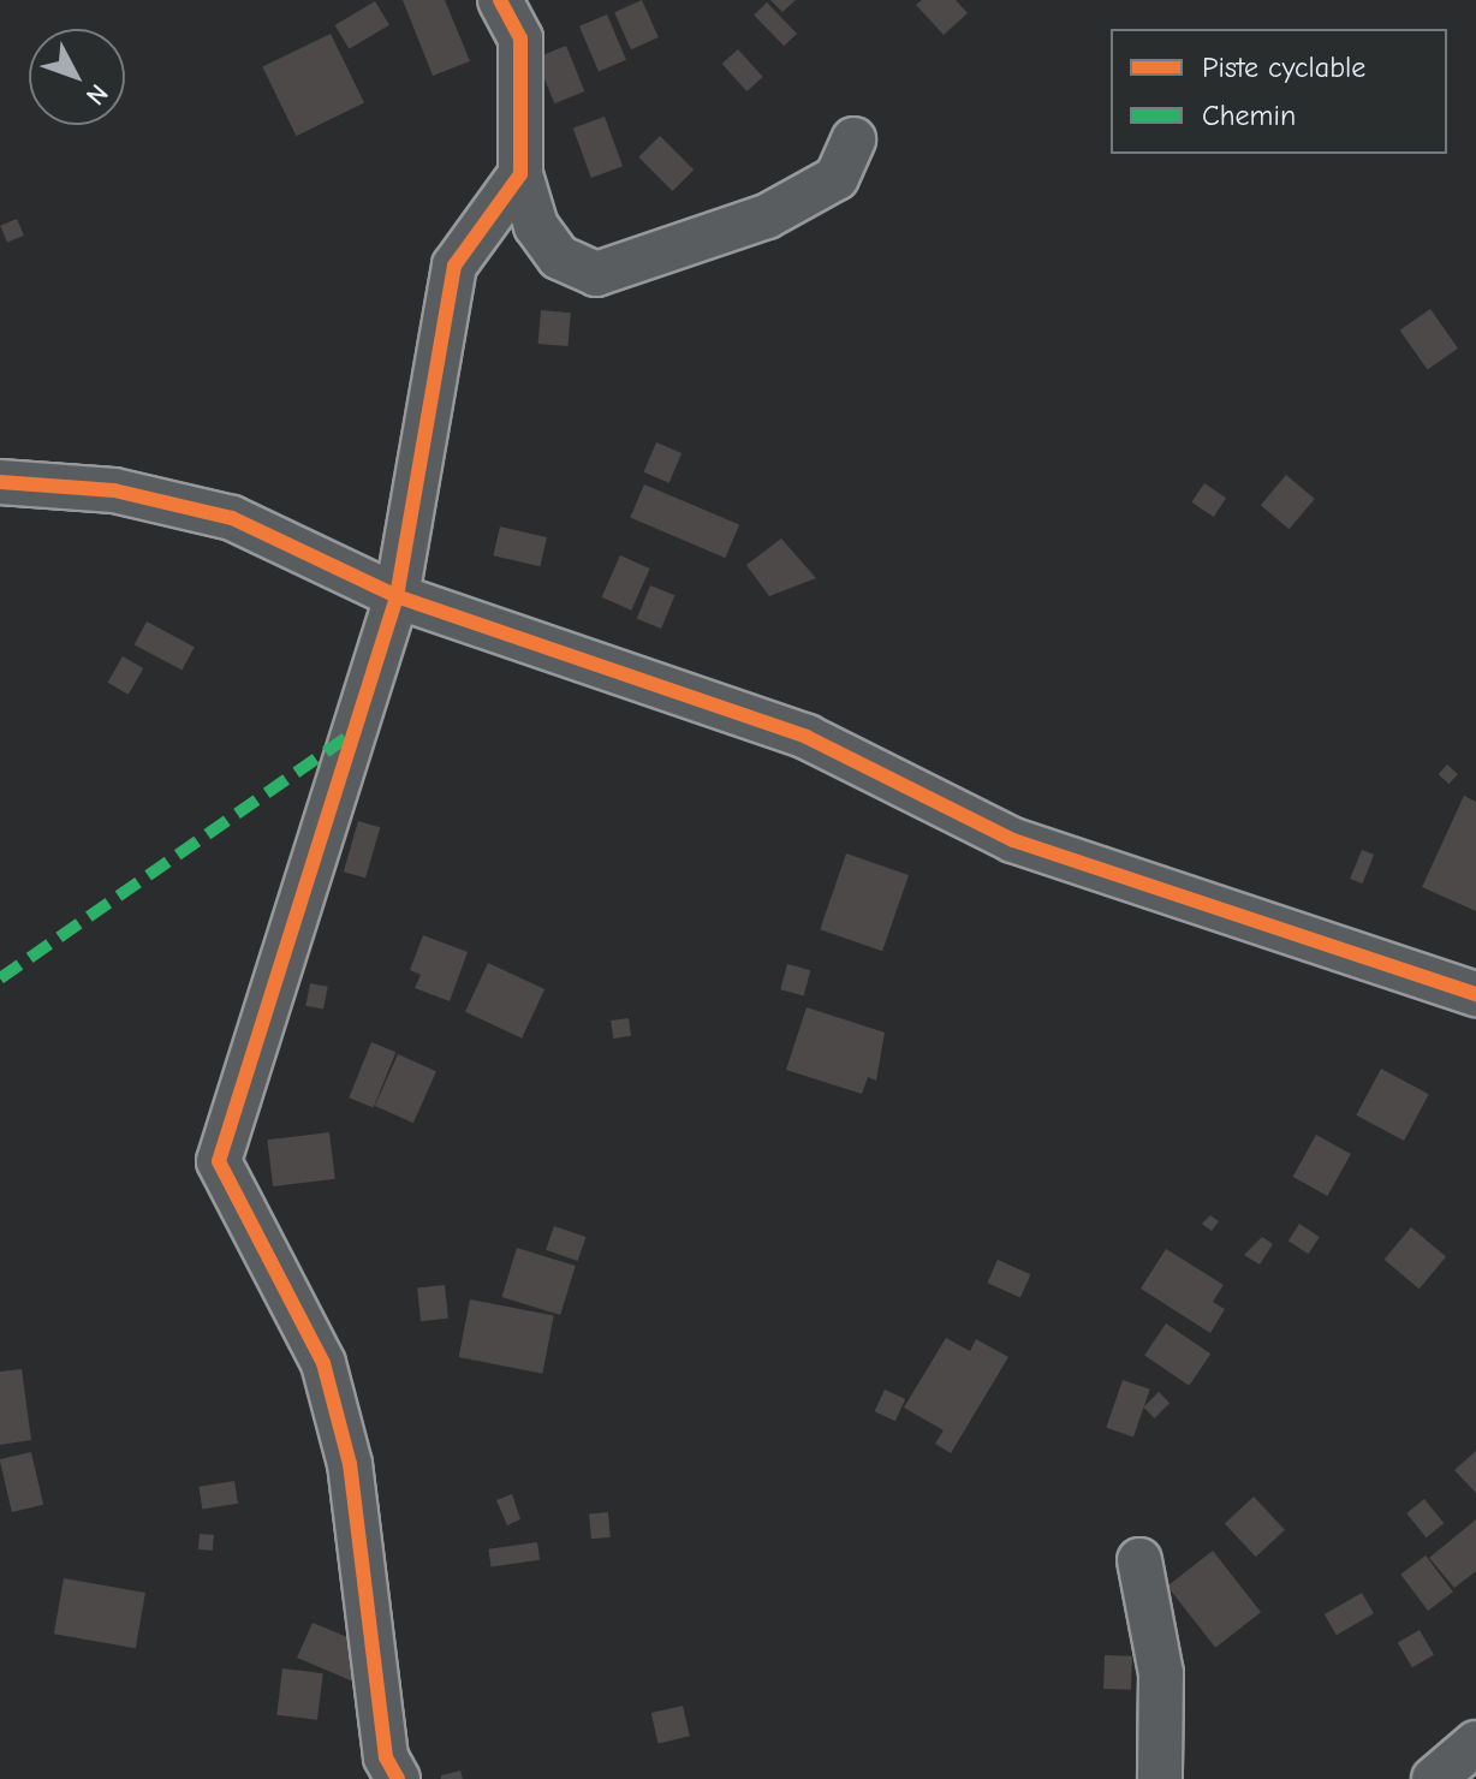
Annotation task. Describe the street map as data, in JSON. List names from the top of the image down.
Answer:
{
  "legend": ["Piste cyclable", "Chemin"],
  "north": "bottom right"
}
